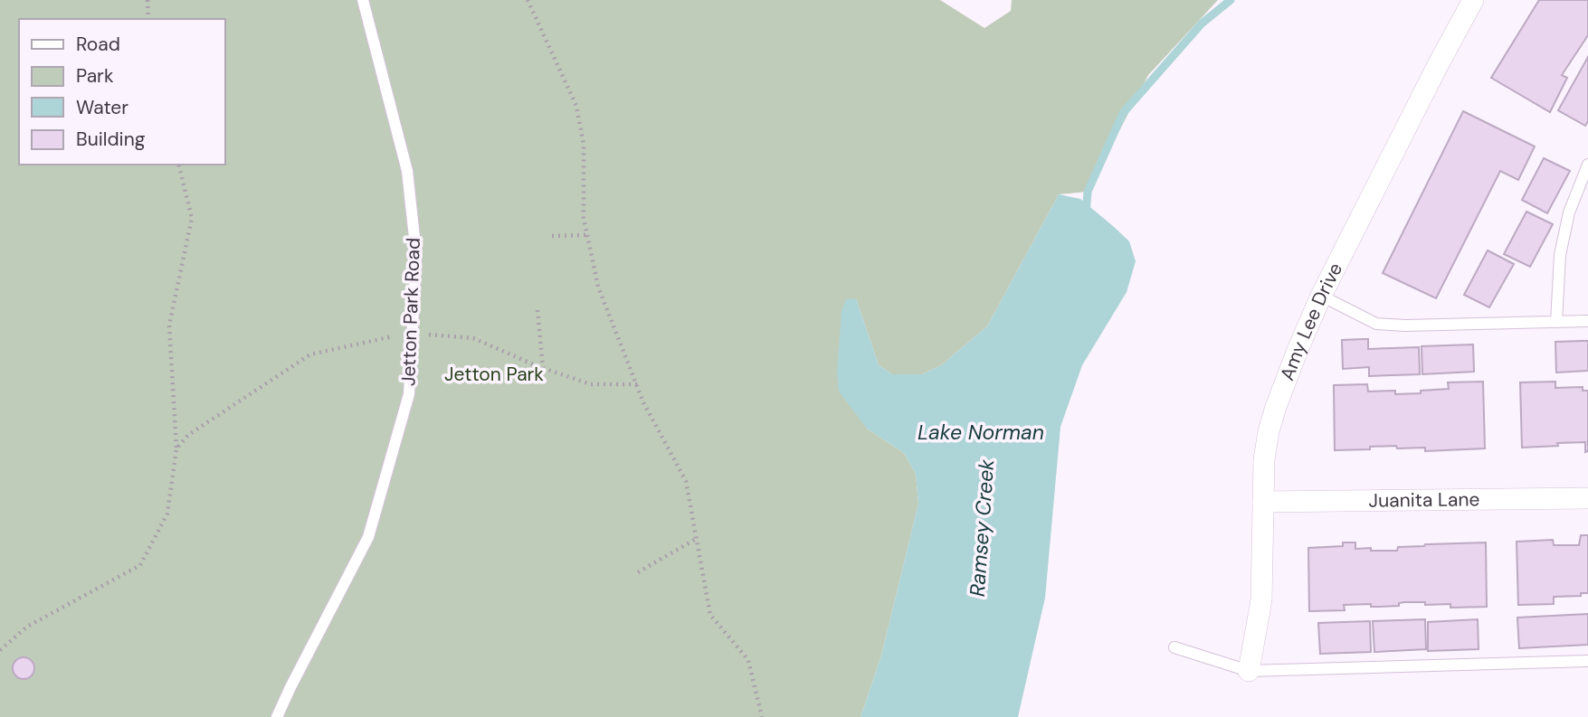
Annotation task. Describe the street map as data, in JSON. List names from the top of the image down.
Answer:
{
  "streets": {
    "street": ["Amy Lee Drive", "Juanita Lane"],
    "lane": ["Jetton Park Road"]
  },
  "crossings": [
    ["Amy Lee Drive", "Juanita Lane"]
  ],
  "water": ["Lake Norman", "Ramsey Creek"],
  "parks": ["Jetton Park"],
  "legend": [
    "Road",
    "Park",
    "Water",
    "Building"
  ]
}
